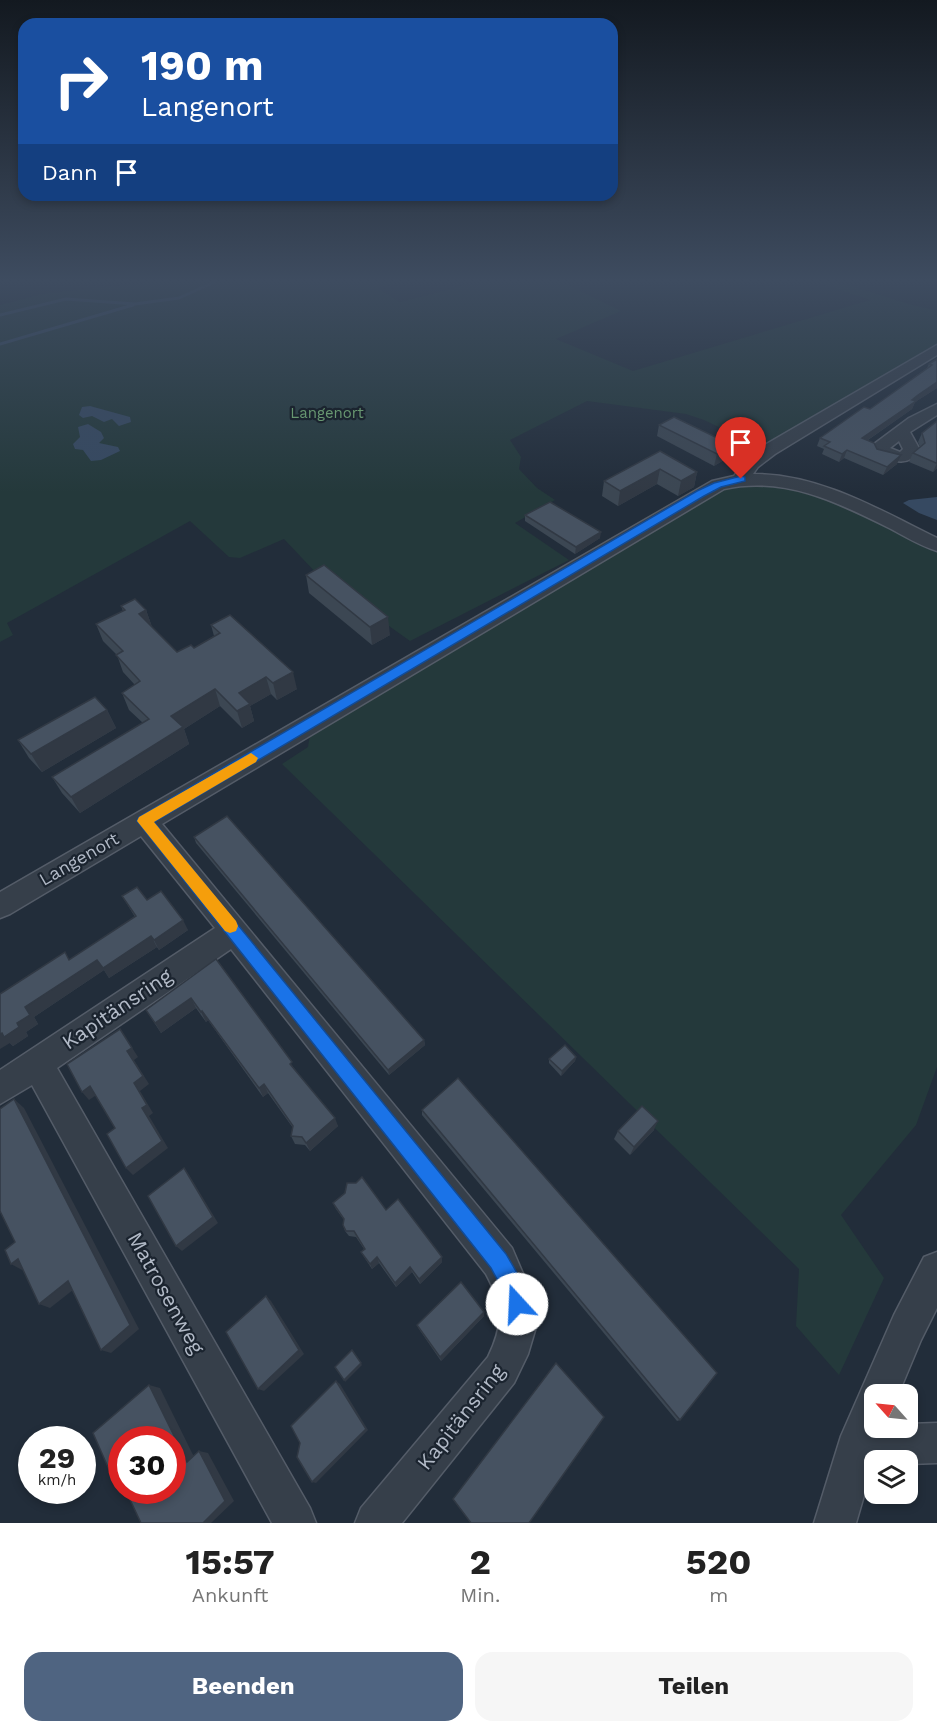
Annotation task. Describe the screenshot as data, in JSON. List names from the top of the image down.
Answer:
{
  "streets": {
    "street": ["Langenort", "Kapitänsring", "Matrosenweg"]
  },
  "crossings": [
    ["Langenort", "Kapitänsring"],
    ["Kapitänsring", "Matrosenweg"]
  ],
  "parks": ["Langenort"],
  "north": "top left",
  "page": {
    "turn": ["190 m", "Langenort"],
    "then": "Dann",
    "speed": "29 km/h",
    "limit": "30",
    "eta": [
      "15:57",
      "Ankunft",
      "2",
      "Min.",
      "520",
      "m"
    ],
    "buttons": ["Beenden", "Teilen"]
  }
}
